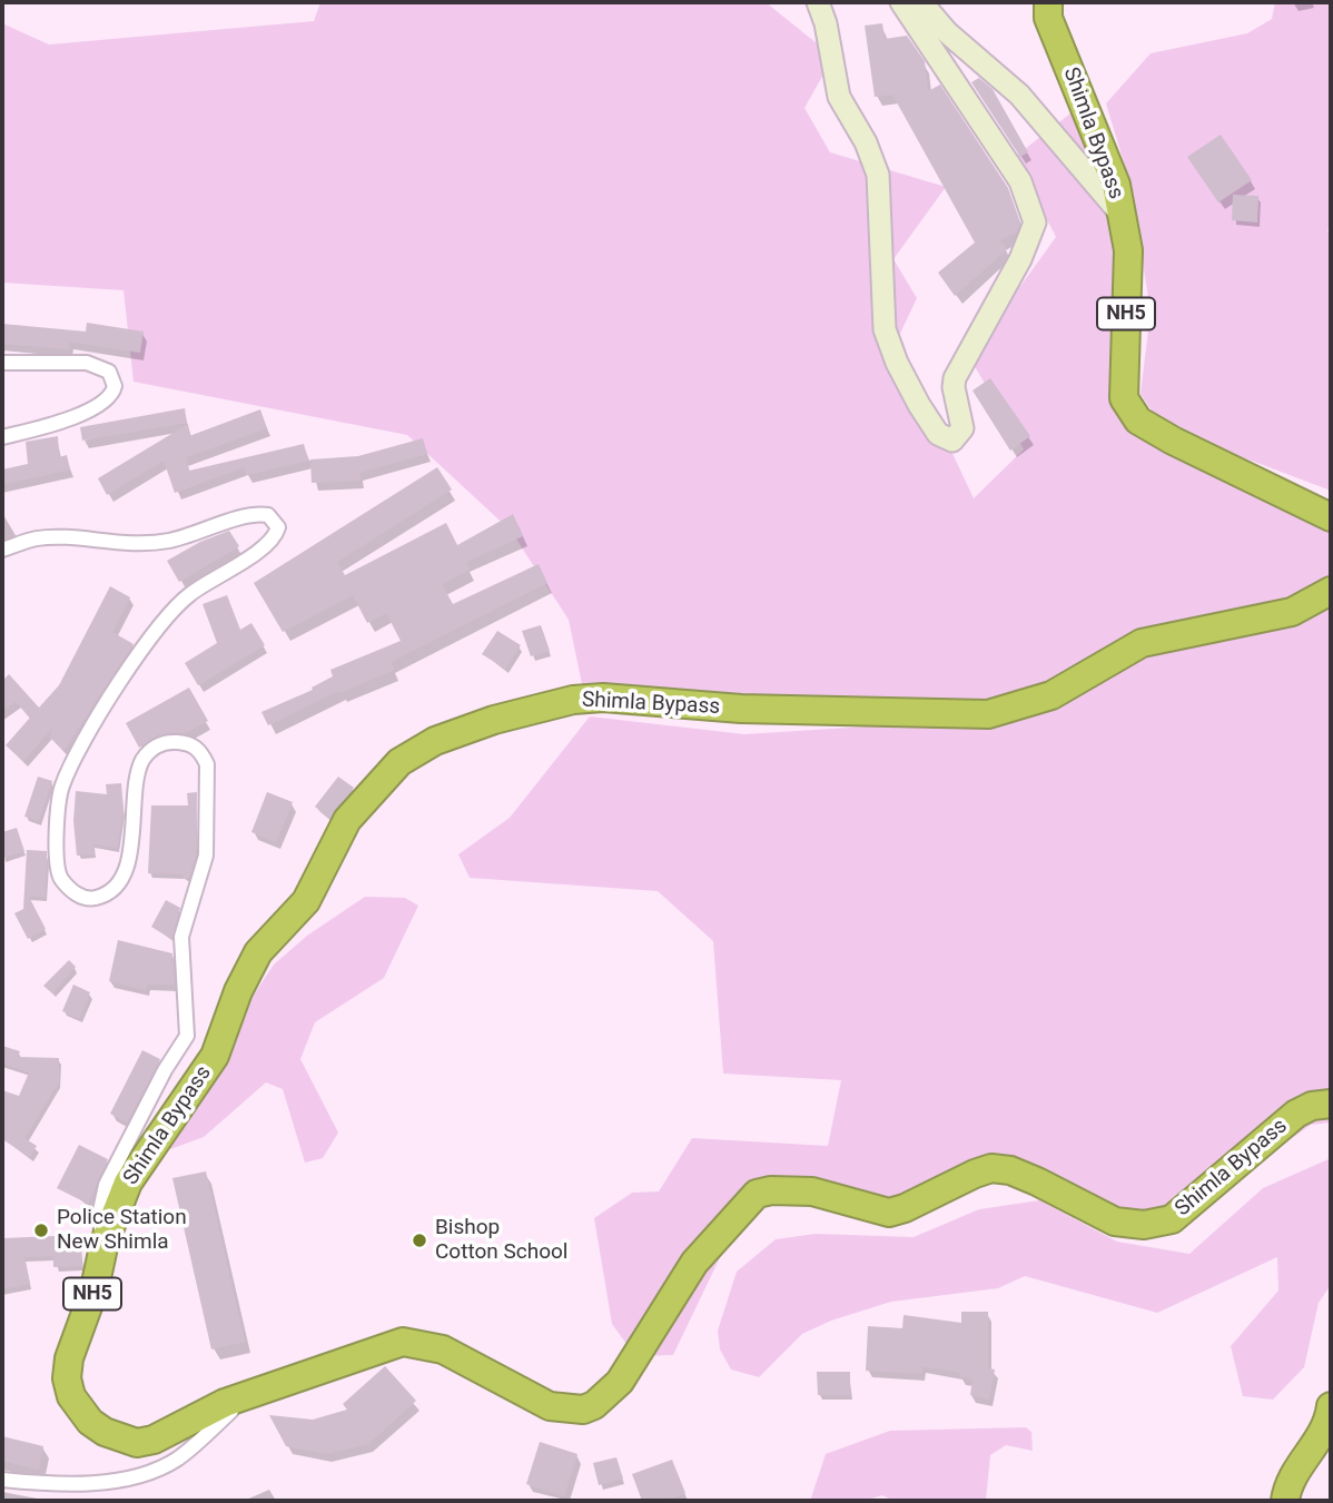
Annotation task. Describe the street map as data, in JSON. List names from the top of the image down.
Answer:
{
  "streets": {
    "highway": ["Shimla Bypass", "NH5"]
  },
  "places": ["Police Station New Shimla", "Bishop Cotton School"]
}
